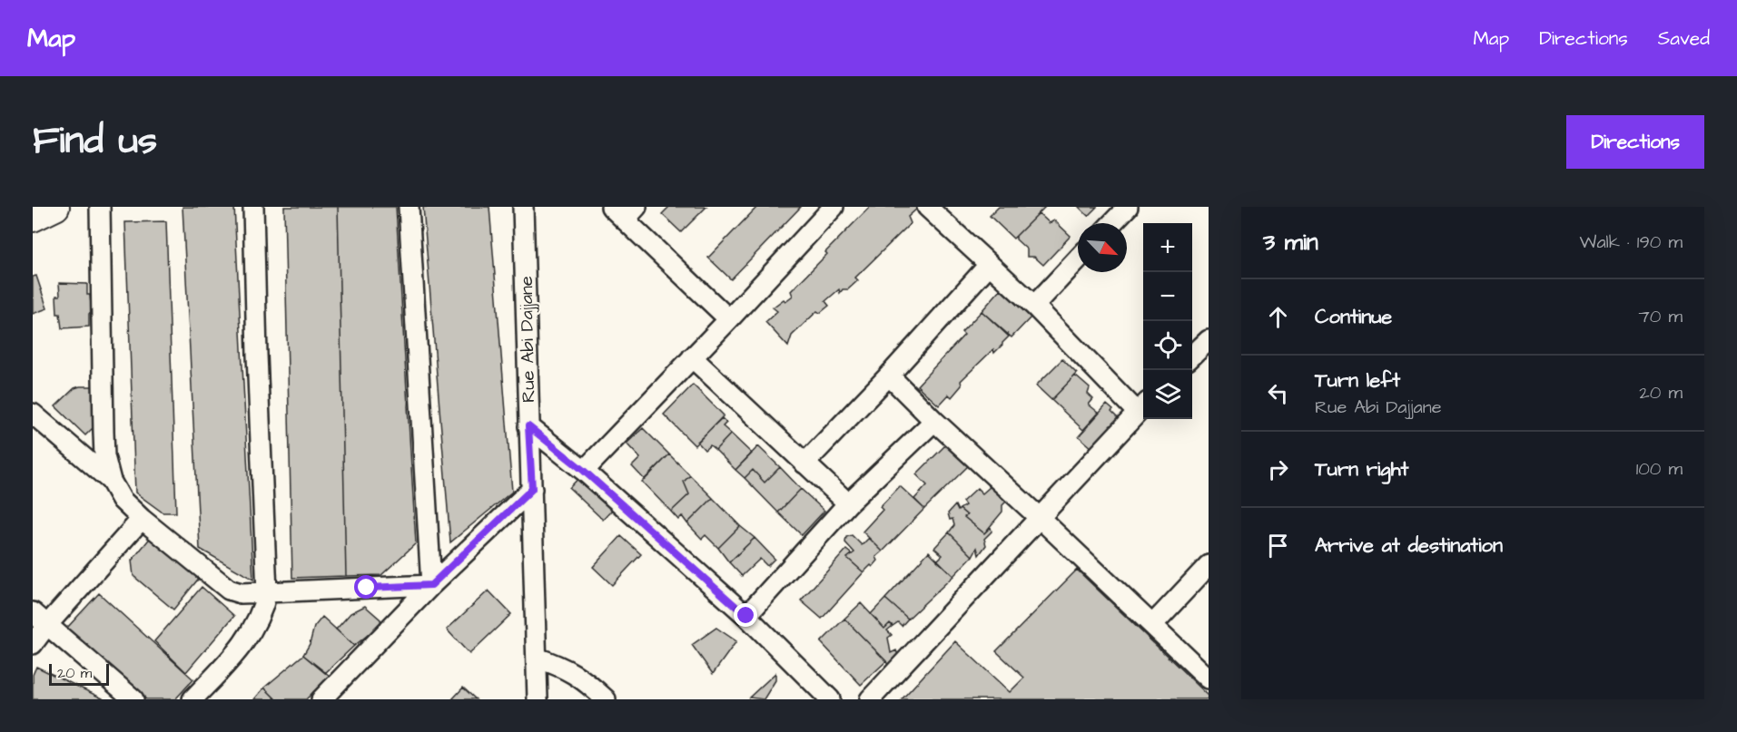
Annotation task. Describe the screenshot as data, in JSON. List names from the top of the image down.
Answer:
{
  "streets": {
    "street": ["Rue Abi Dajjane"]
  },
  "scale_bar": "20 m",
  "north": "bottom right",
  "page": {
    "header": "Map",
    "nav": ["Map", "Directions", "Saved"],
    "title": "Find us",
    "buttons": "Directions",
    "heading": ["3 min", "Walk · 190 m"],
    "map_buttons": ["+", "−"],
    "list": [
      ["Continue", "70 m"],
      ["Turn left", "Rue Abi Dajjane", "20 m"],
      ["Turn right", "100 m"],
      "Arrive at destination"
    ],
    "scale": "20 m"
  }
}
